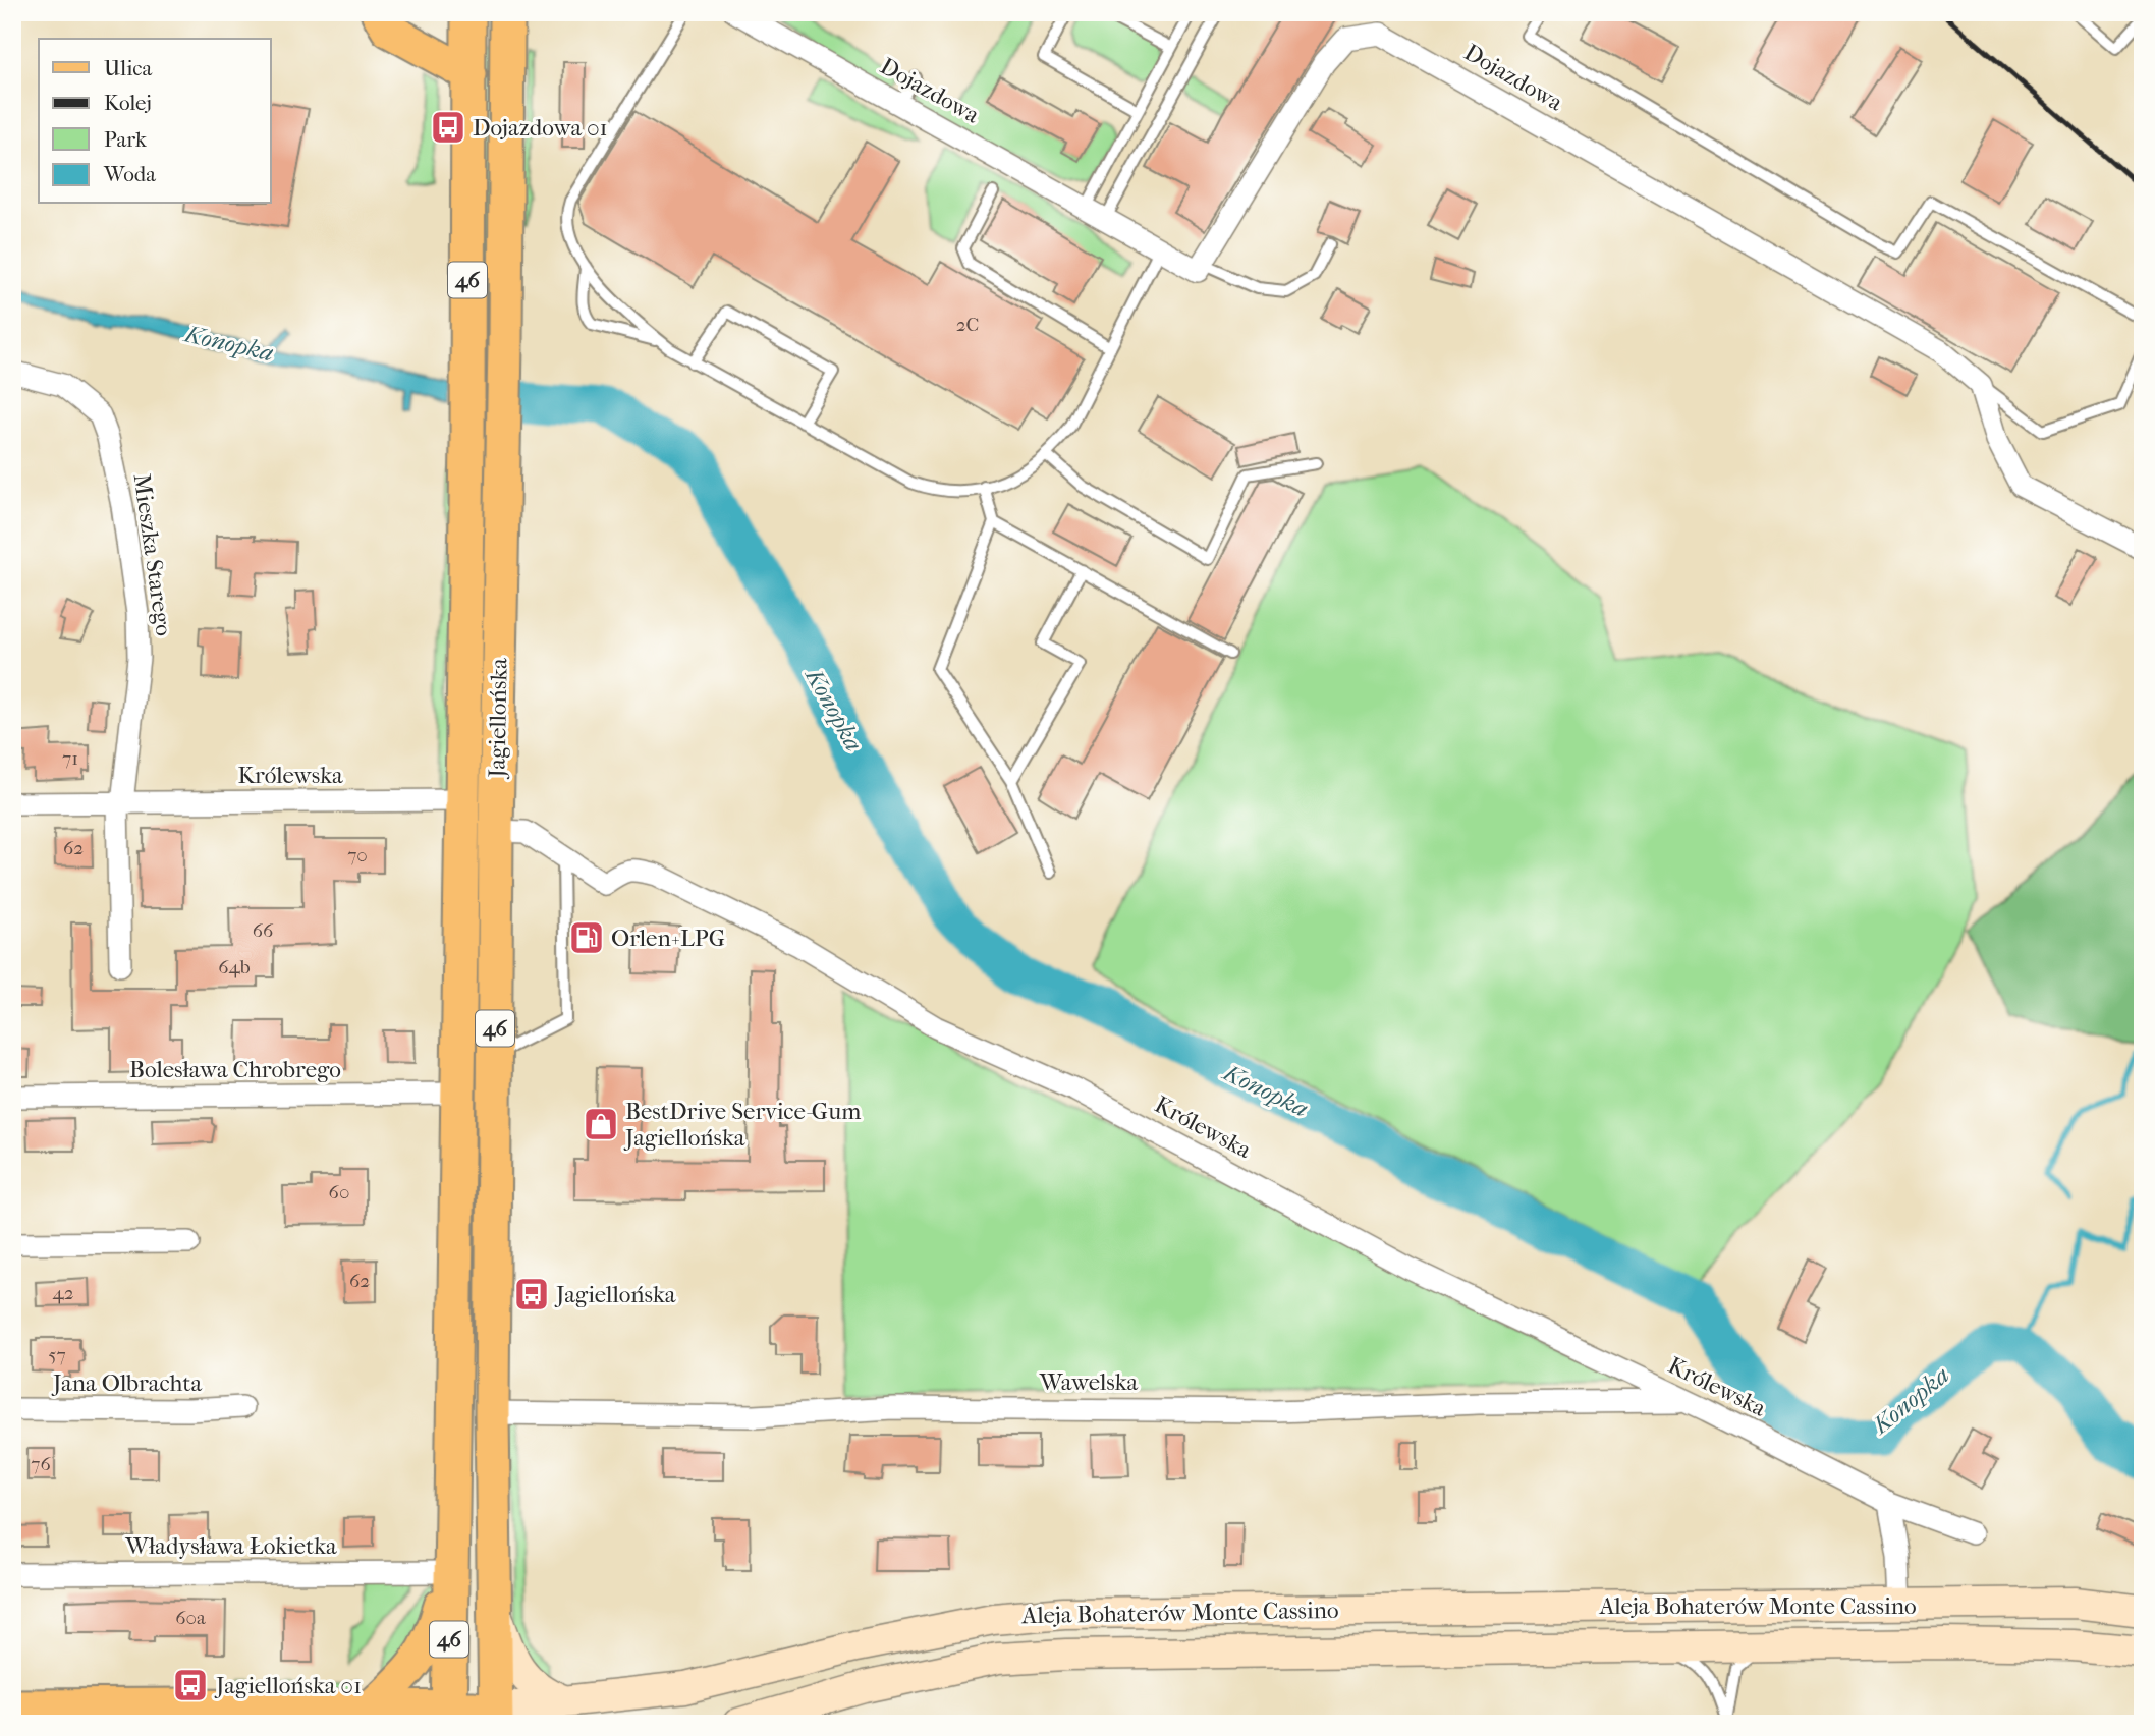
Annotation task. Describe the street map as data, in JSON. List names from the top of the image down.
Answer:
{
  "streets": {
    "main road": ["46", "Jagiellońska", "Aleja Bohaterów Monte Cassino"],
    "street": [
      "Dojazdowa",
      "Mieszka Starego",
      "Królewska",
      "Bolesława Chrobrego",
      "Wawelska",
      "Jana Olbrachta",
      "Władysława Łokietka"
    ]
  },
  "crossings": [
    ["Mieszka Starego", "Królewska"],
    ["Jagiellońska", "Królewska"],
    ["Jagiellońska", "Bolesława Chrobrego"],
    ["Jagiellońska", "Wawelska"],
    ["Jagiellońska", "Władysława Łokietka"],
    ["Jagiellońska", "Aleja Bohaterów Monte Cassino"],
    ["Królewska", "Wawelska"]
  ],
  "water": ["Konopka"],
  "places": {
    "bus stop": ["Dojazdowa 01", "Jagiellońska", "Jagiellońska 01"],
    "fuel station": ["Orlen+LPG"],
    "shop": ["BestDrive Service-Gum Jagiellońska"]
  },
  "house_numbers": [
    "2C",
    "71",
    "62",
    "70",
    "66",
    "64b",
    "60",
    "62",
    "42",
    "57",
    "76",
    "60a"
  ],
  "legend": [
    "Ulica",
    "Kolej",
    "Park",
    "Woda"
  ]
}
